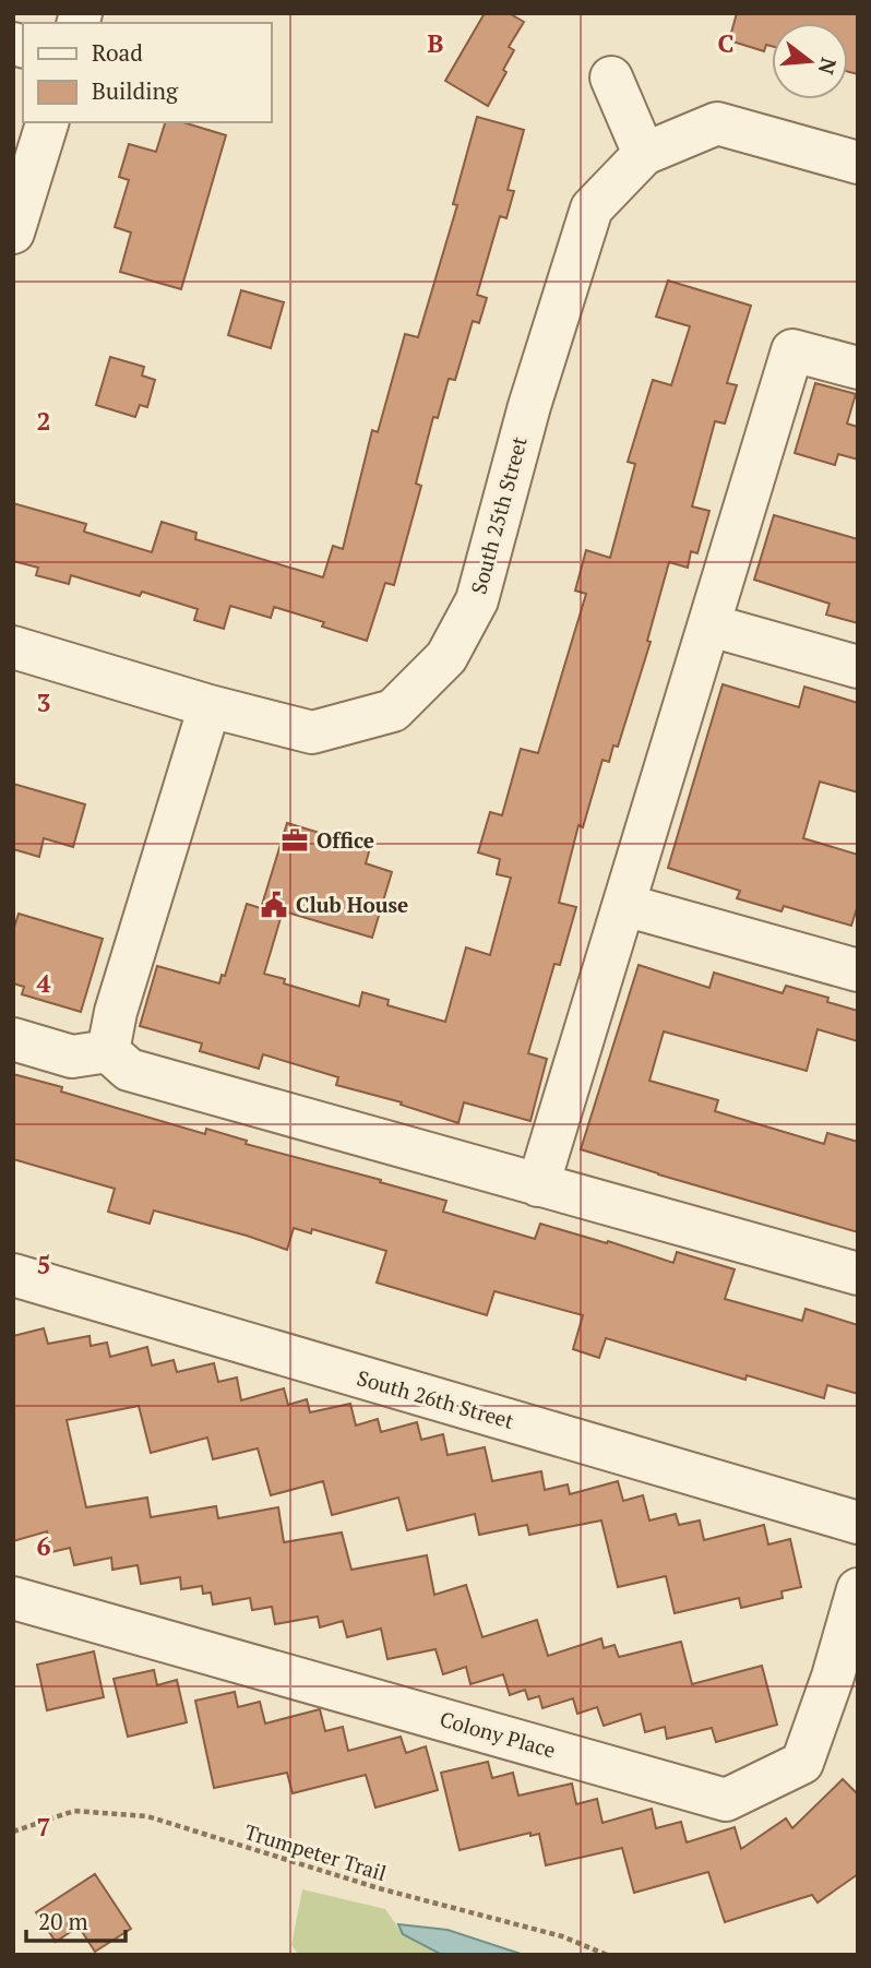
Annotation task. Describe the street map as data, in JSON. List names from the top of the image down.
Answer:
{
  "streets": {
    "street": ["South 25th Street", "South 26th Street", "Colony Place"],
    "path": ["Trumpeter Trail"]
  },
  "places": {
    "office": ["Office"],
    "public building": ["Club House"]
  },
  "legend": ["Road", "Building"],
  "scale_bar": "20 m",
  "north": "right",
  "grid": {
    "columns": ["B", "C"],
    "rows": [
      "2",
      "3",
      "4",
      "5",
      "6",
      "7"
    ]
  }
}
